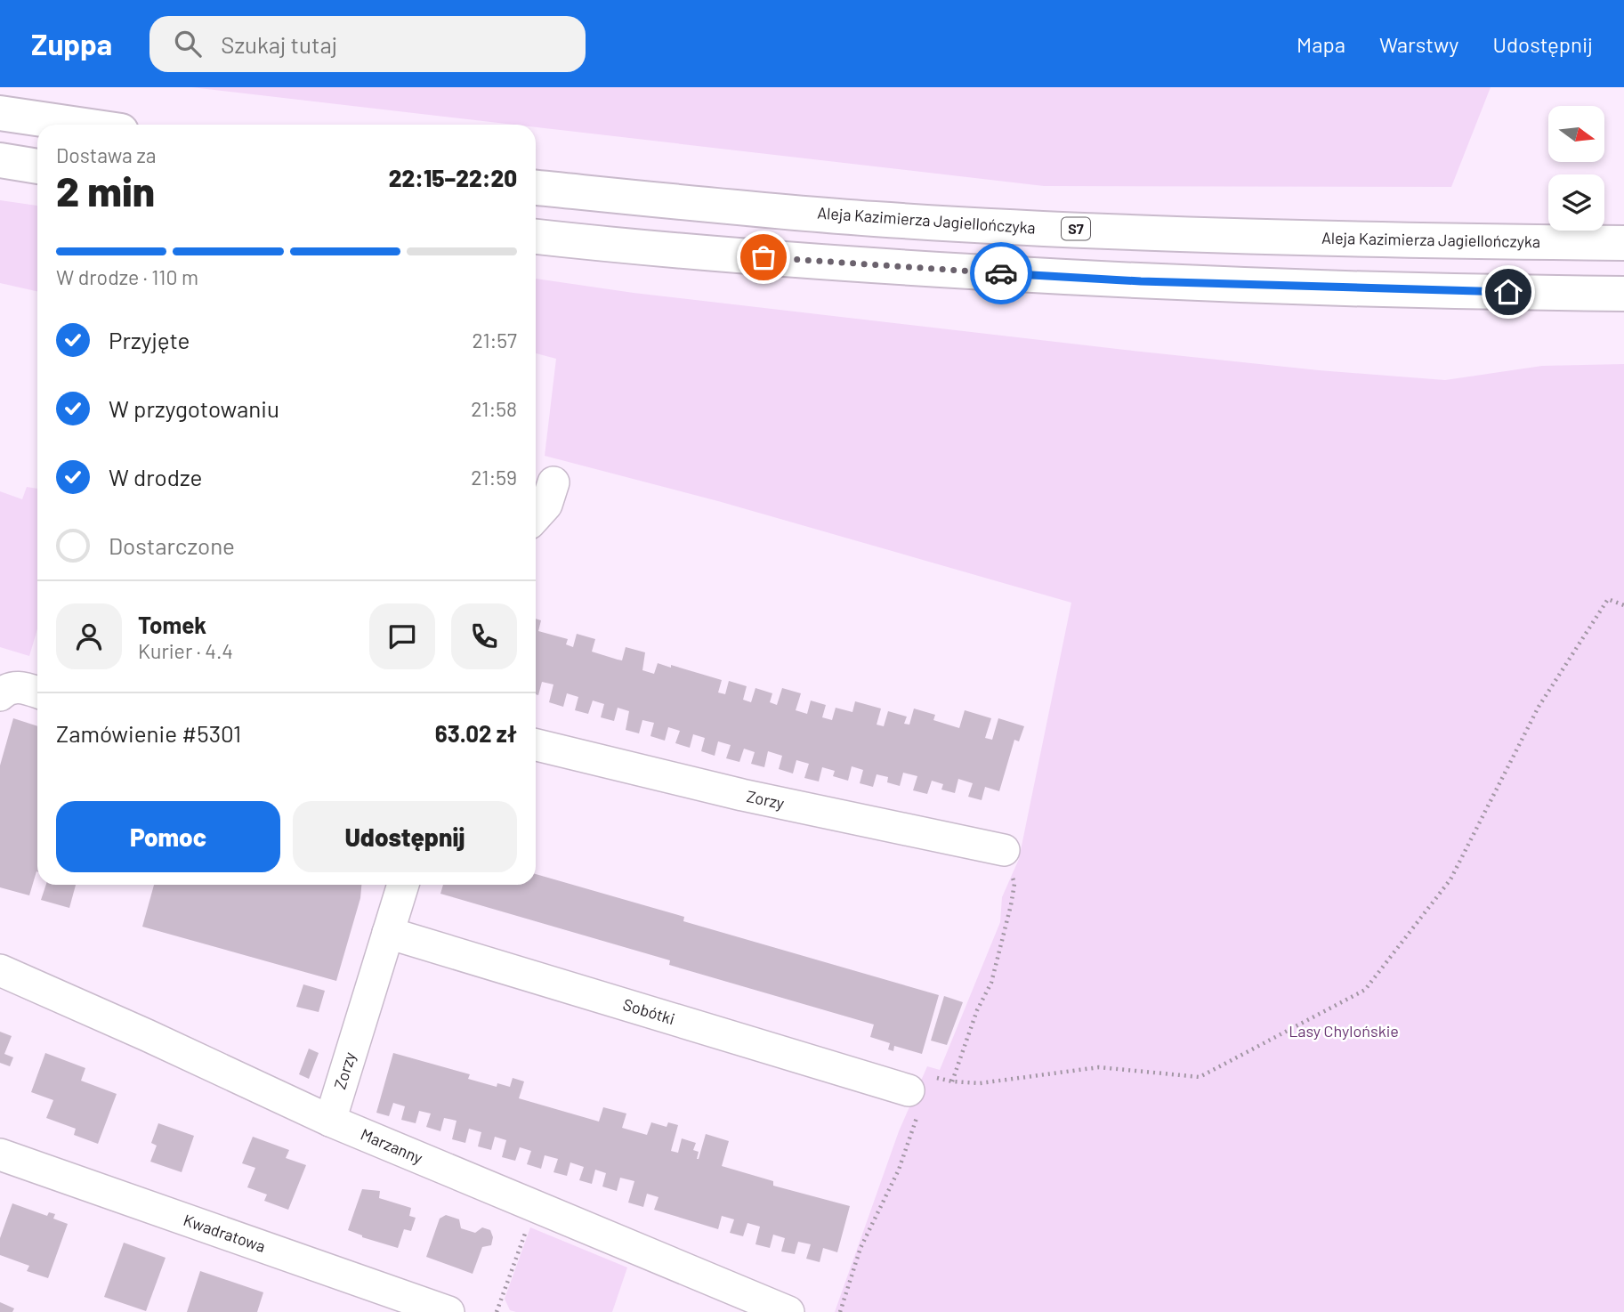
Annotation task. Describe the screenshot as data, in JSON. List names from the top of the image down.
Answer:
{
  "streets": {
    "highway": ["Aleja Kazimierza Jagiellończyka", "S7"],
    "street": [
      "Zorzy",
      "Sobótki",
      "Marzanny",
      "Kwadratowa"
    ]
  },
  "crossings": [
    ["Zorzy", "Sobótki"],
    ["Zorzy", "Marzanny"]
  ],
  "parks": ["Lasy Chylońskie"],
  "north": "right",
  "page": {
    "header": "Zuppa",
    "search": "Szukaj tutaj",
    "nav": ["Mapa", "Warstwy", "Udostępnij"],
    "heading": ["2 min", "Dostawa za", "22:15–22:20"],
    "panel": [
      "Tomek",
      "Kurier · 4.4",
      "Zamówienie #5301",
      "63.02 zł"
    ],
    "bar": "W drodze · 110 m",
    "list": [
      ["Przyjęte", "21:57"],
      ["W przygotowaniu", "21:58"],
      ["W drodze", "21:59"],
      "Dostarczone"
    ],
    "buttons": ["Pomoc", "Udostępnij"]
  }
}
